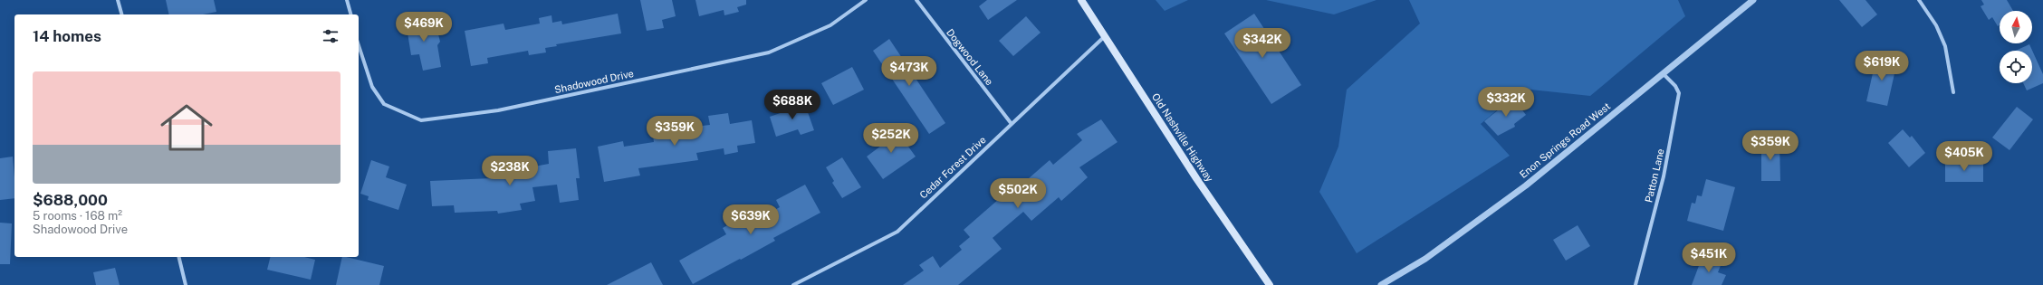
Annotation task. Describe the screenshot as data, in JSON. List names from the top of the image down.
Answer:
{
  "streets": {
    "main road": ["Old Nashville Highway"],
    "street": [
      "Dogwood Lane",
      "Shadowood Drive",
      "Enon Springs Road West",
      "Cedar Forest Drive",
      "Patton Lane"
    ]
  },
  "crossings": [
    ["Dogwood Lane", "Cedar Forest Drive"],
    ["Old Nashville Highway", "Cedar Forest Drive"],
    ["Enon Springs Road West", "Patton Lane"]
  ],
  "north": "top",
  "page": {
    "price": [
      "$469K",
      "$342K",
      "$619K",
      "$473K",
      "$332K",
      "$688K",
      "$359K",
      "$252K",
      "$359K",
      "$405K",
      "$238K",
      "$502K",
      "$639K",
      "$451K"
    ],
    "heading": "14 homes",
    "list": [
      {
        "name": "$688,000",
        "note": "5 rooms · 168 m² · Shadowood Drive"
      }
    ]
  }
}
